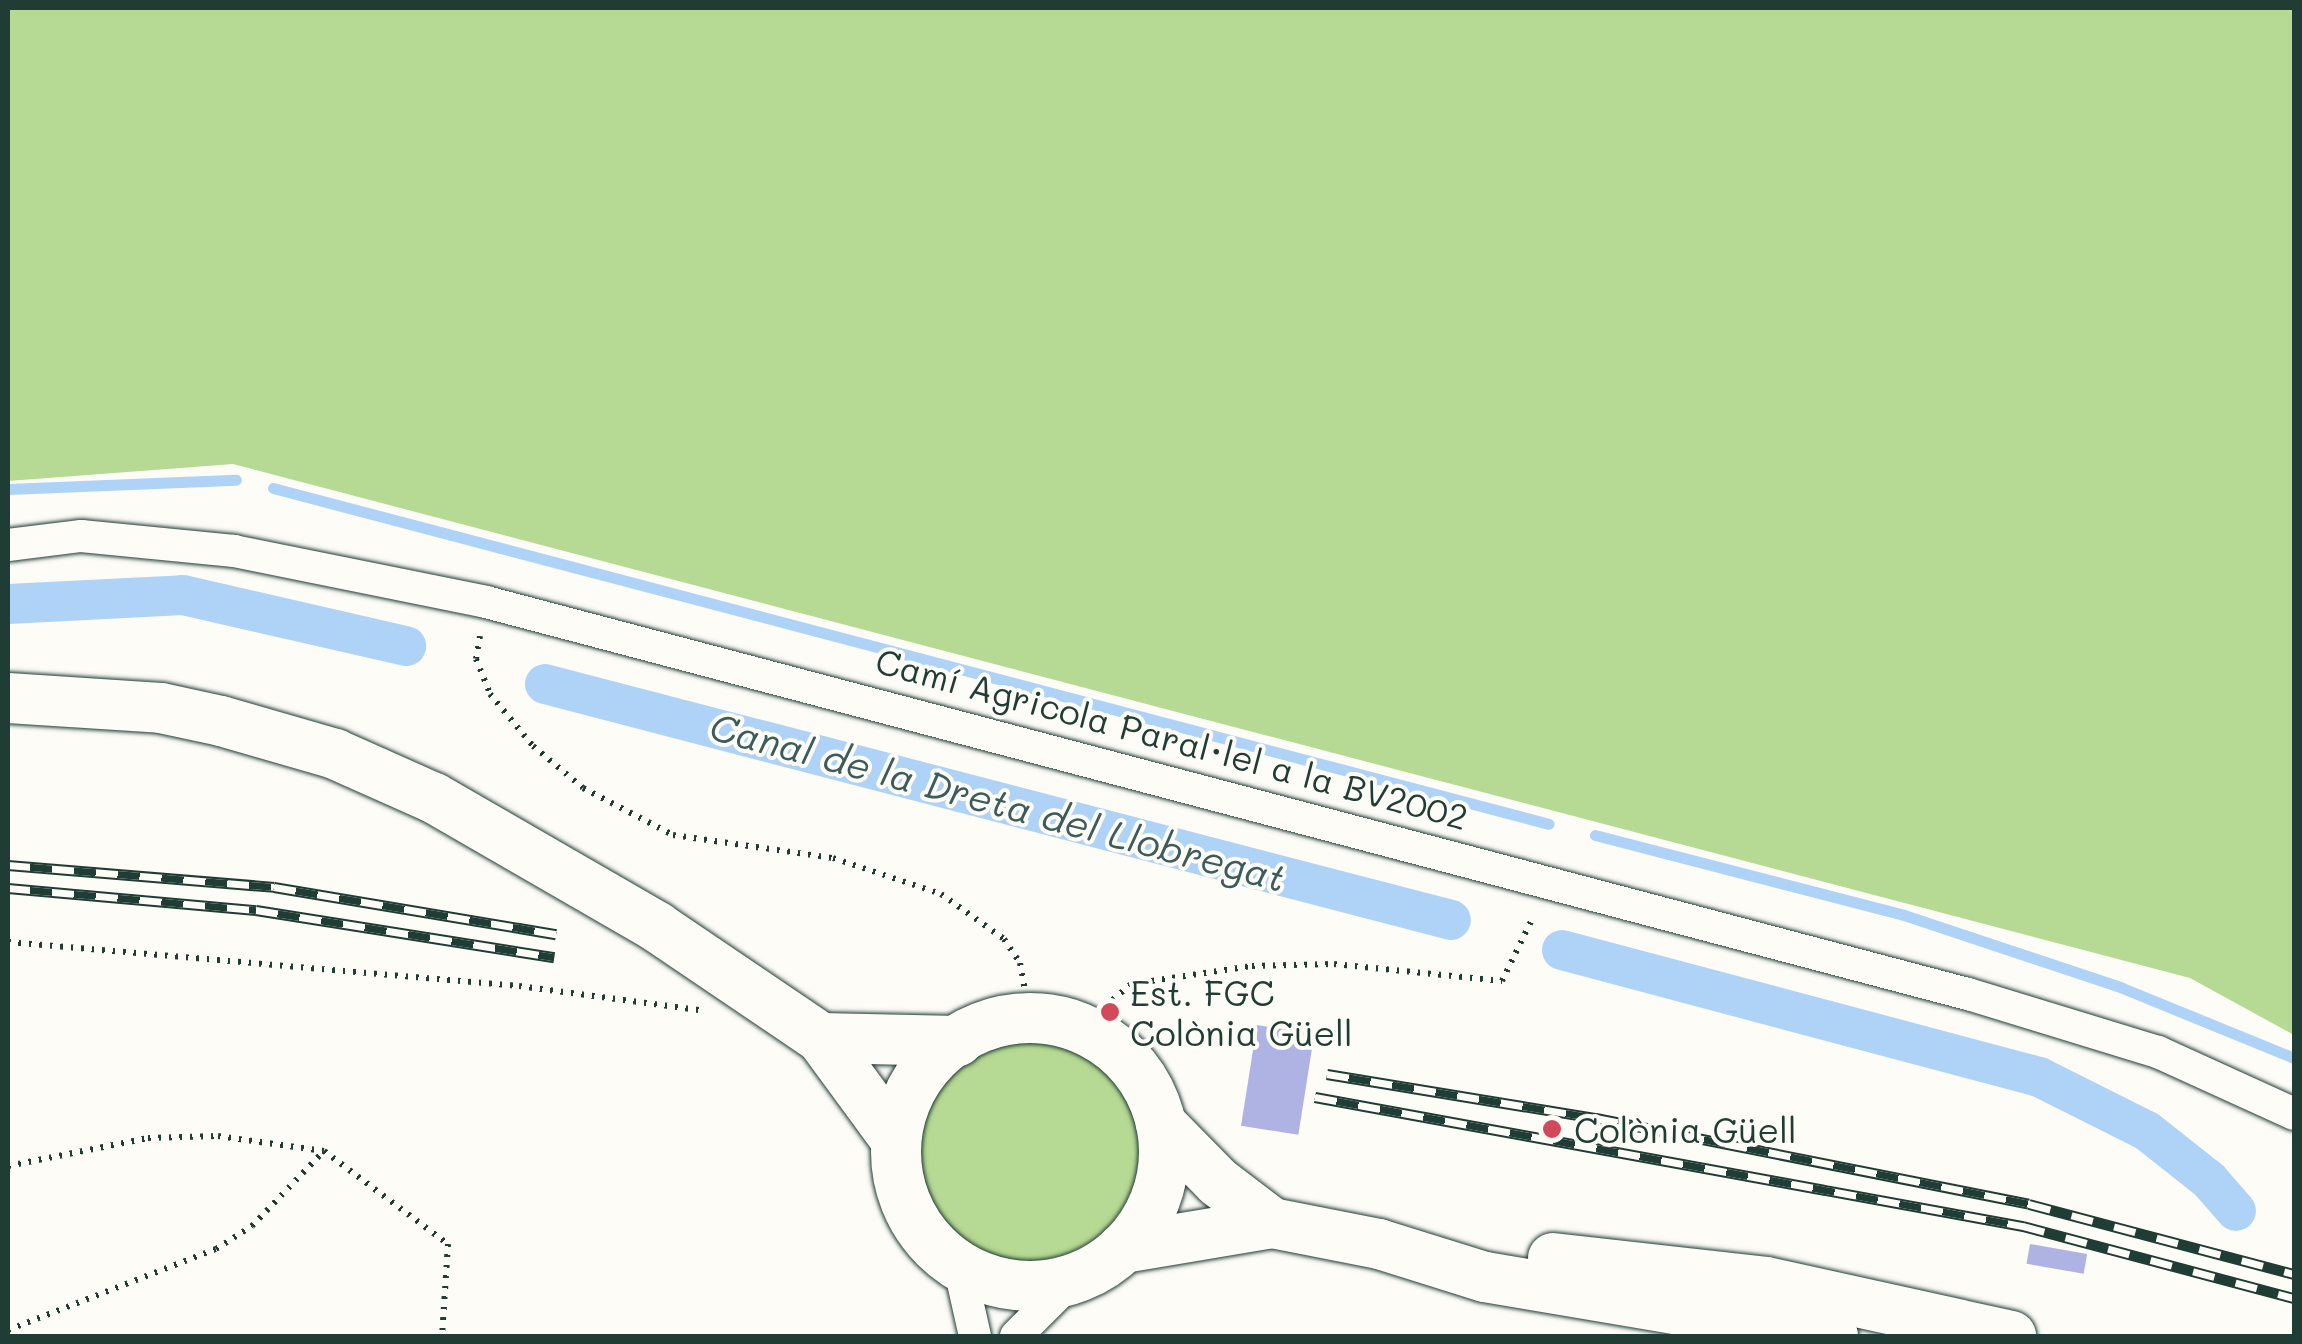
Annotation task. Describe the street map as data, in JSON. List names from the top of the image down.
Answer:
{
  "streets": {
    "street": ["Camí Agricola Paral·lel a la BV2002"]
  },
  "water": ["Canal de la Dreta del Llobregat"],
  "places": ["Est. FGC Colònia Güell", "Colònia Güell"]
}
